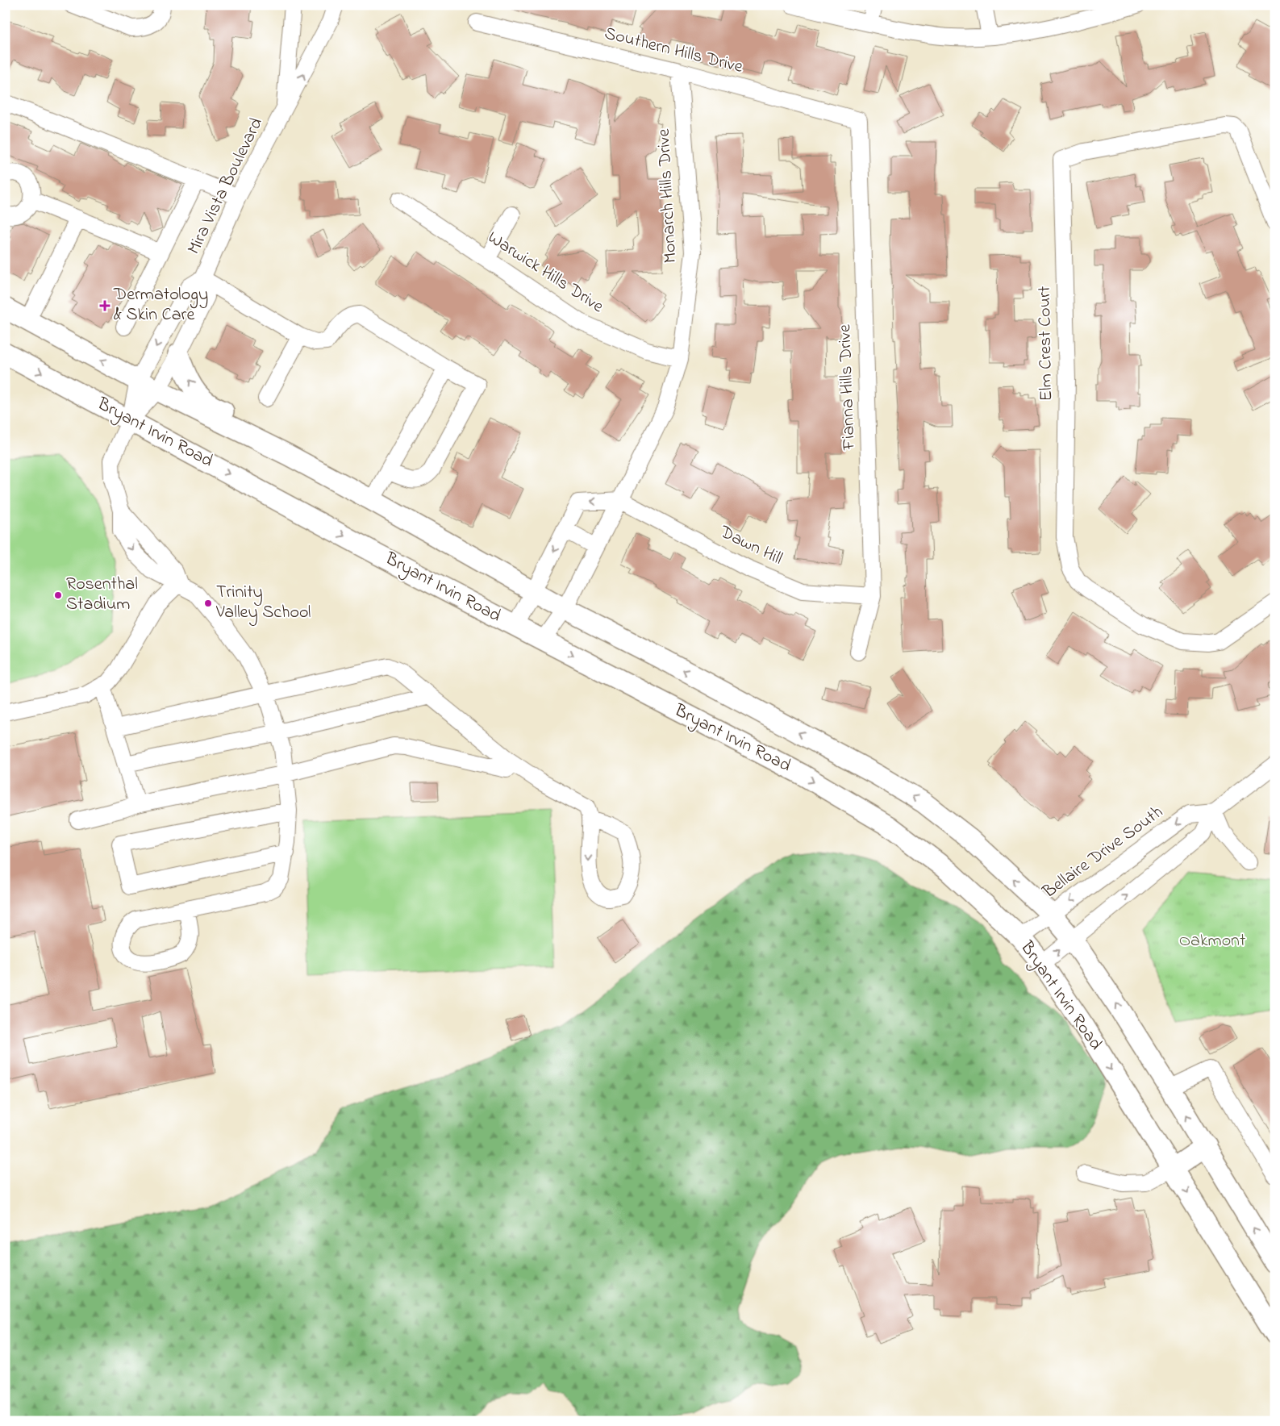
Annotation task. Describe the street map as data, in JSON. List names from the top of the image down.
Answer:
{
  "streets": {
    "main road": ["Bryant Irvin Road"],
    "street": [
      "Southern Hills Drive",
      "Mira Vista Boulevard",
      "Monarch Hills Drive",
      "Warwick Hills Drive",
      "Elm Crest Court",
      "Fianna Hills Drive",
      "Dawn Hill",
      "Bellaire Drive South"
    ]
  },
  "crossings": [
    ["Southern Hills Drive", "Monarch Hills Drive"],
    ["Southern Hills Drive", "Fianna Hills Drive"],
    ["Mira Vista Boulevard", "Bryant Irvin Road"],
    ["Monarch Hills Drive", "Warwick Hills Drive"],
    ["Monarch Hills Drive", "Bryant Irvin Road"],
    ["Monarch Hills Drive", "Dawn Hill"],
    ["Fianna Hills Drive", "Dawn Hill"],
    ["Bryant Irvin Road", "Bellaire Drive South"]
  ],
  "parks": ["Oakmont"],
  "places": {
    "health": ["Dermatology & Skin Care"],
    "other": ["Rosenthal Stadium", "Trinity Valley School"]
  }
}
